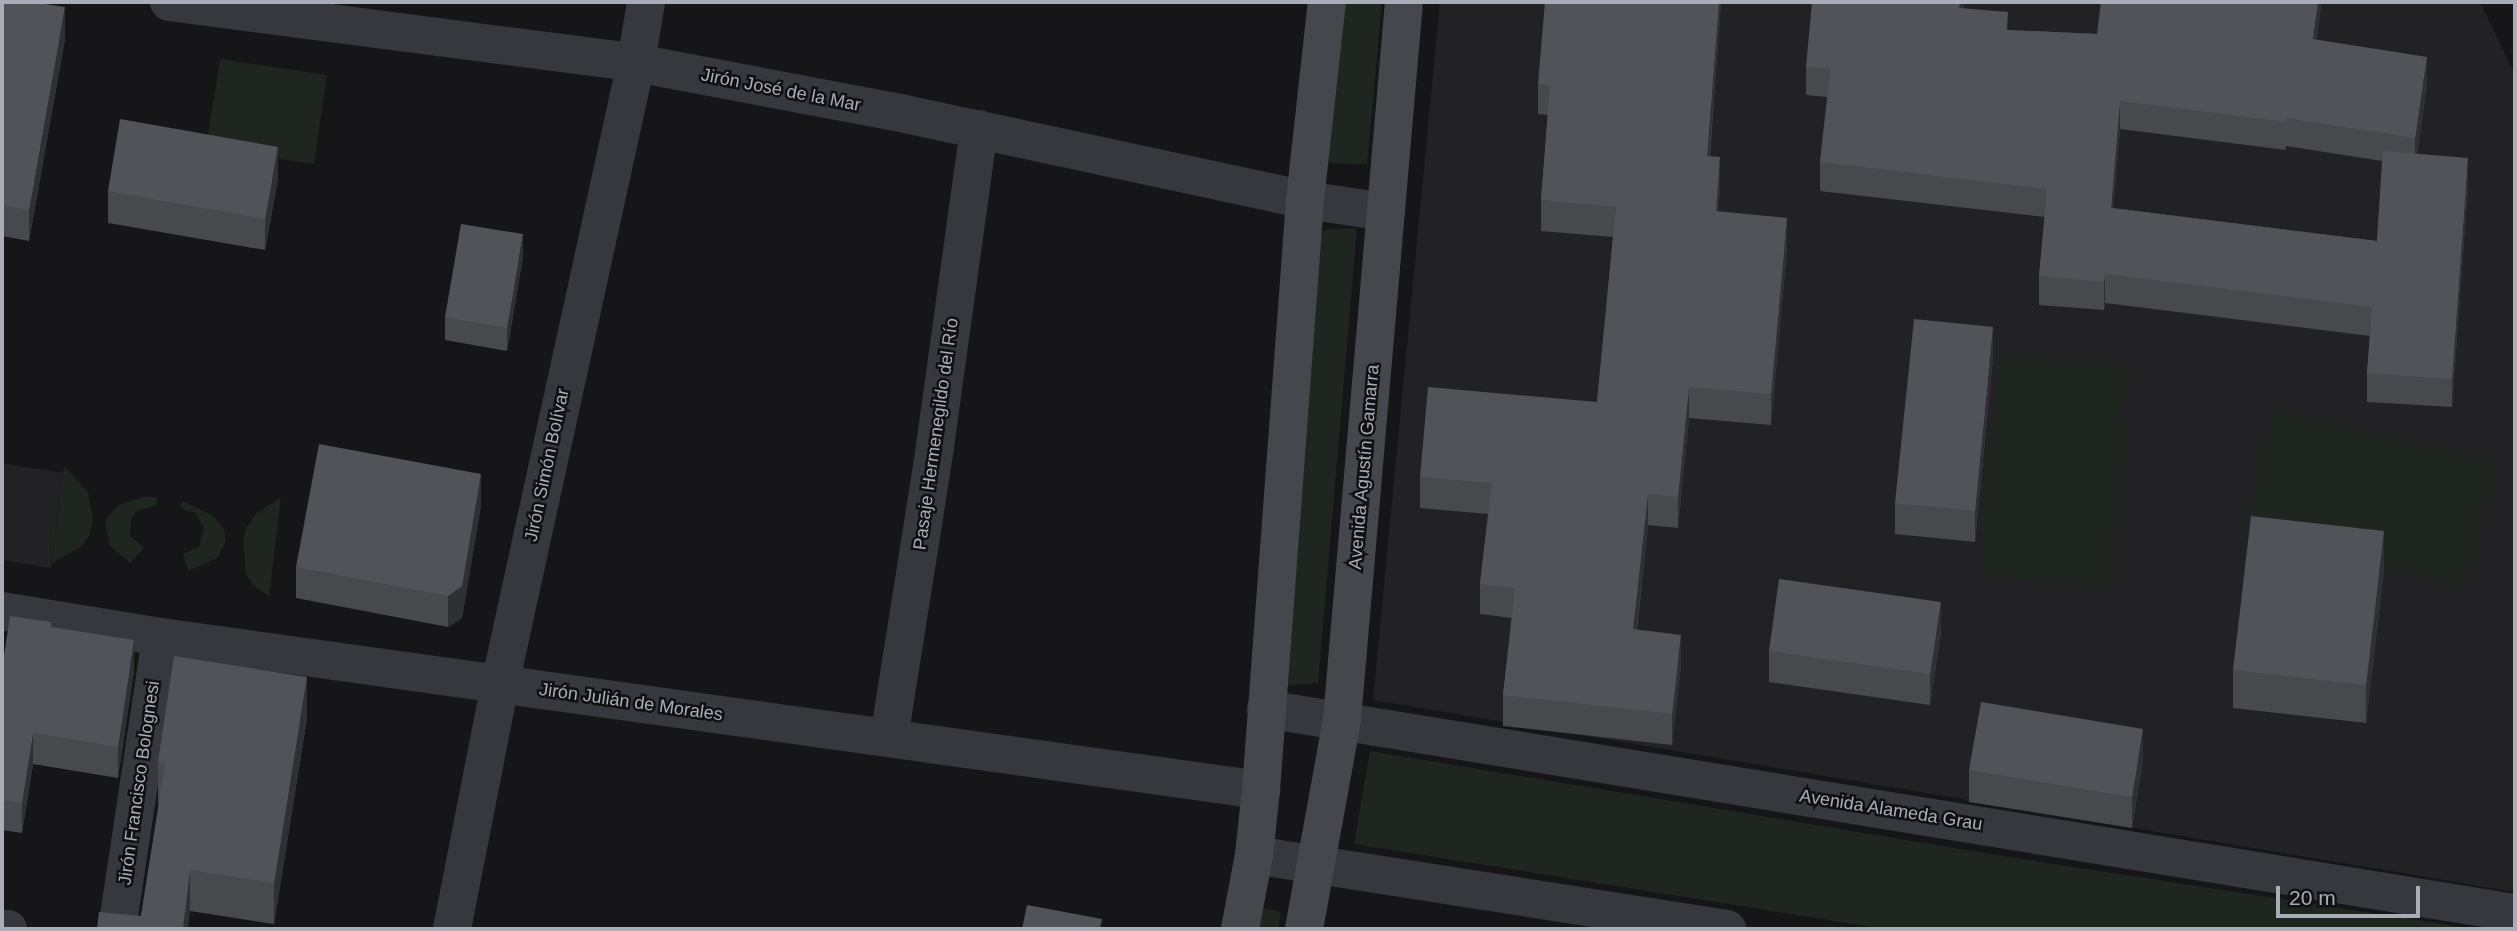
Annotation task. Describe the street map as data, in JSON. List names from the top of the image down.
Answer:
{
  "streets": {
    "main road": ["Avenida Agustín Gamarra"],
    "street": [
      "Jirón José de la Mar",
      "Pasaje Hermenegildo del Río",
      "Jirón Simón Bolívar",
      "Jirón Julián de Morales",
      "Jirón Francisco Bolognesi",
      "Avenida Alameda Grau"
    ]
  },
  "crossings": [
    ["Jirón José de la Mar", "Pasaje Hermenegildo del Río"],
    ["Jirón José de la Mar", "Jirón Simón Bolívar"],
    ["Jirón José de la Mar", "Avenida Agustín Gamarra"],
    ["Pasaje Hermenegildo del Río", "Jirón Julián de Morales"],
    ["Jirón Simón Bolívar", "Jirón Julián de Morales"],
    ["Avenida Agustín Gamarra", "Avenida Alameda Grau"],
    ["Jirón Julián de Morales", "Jirón Francisco Bolognesi"]
  ],
  "scale_bar": "20 m"
}
